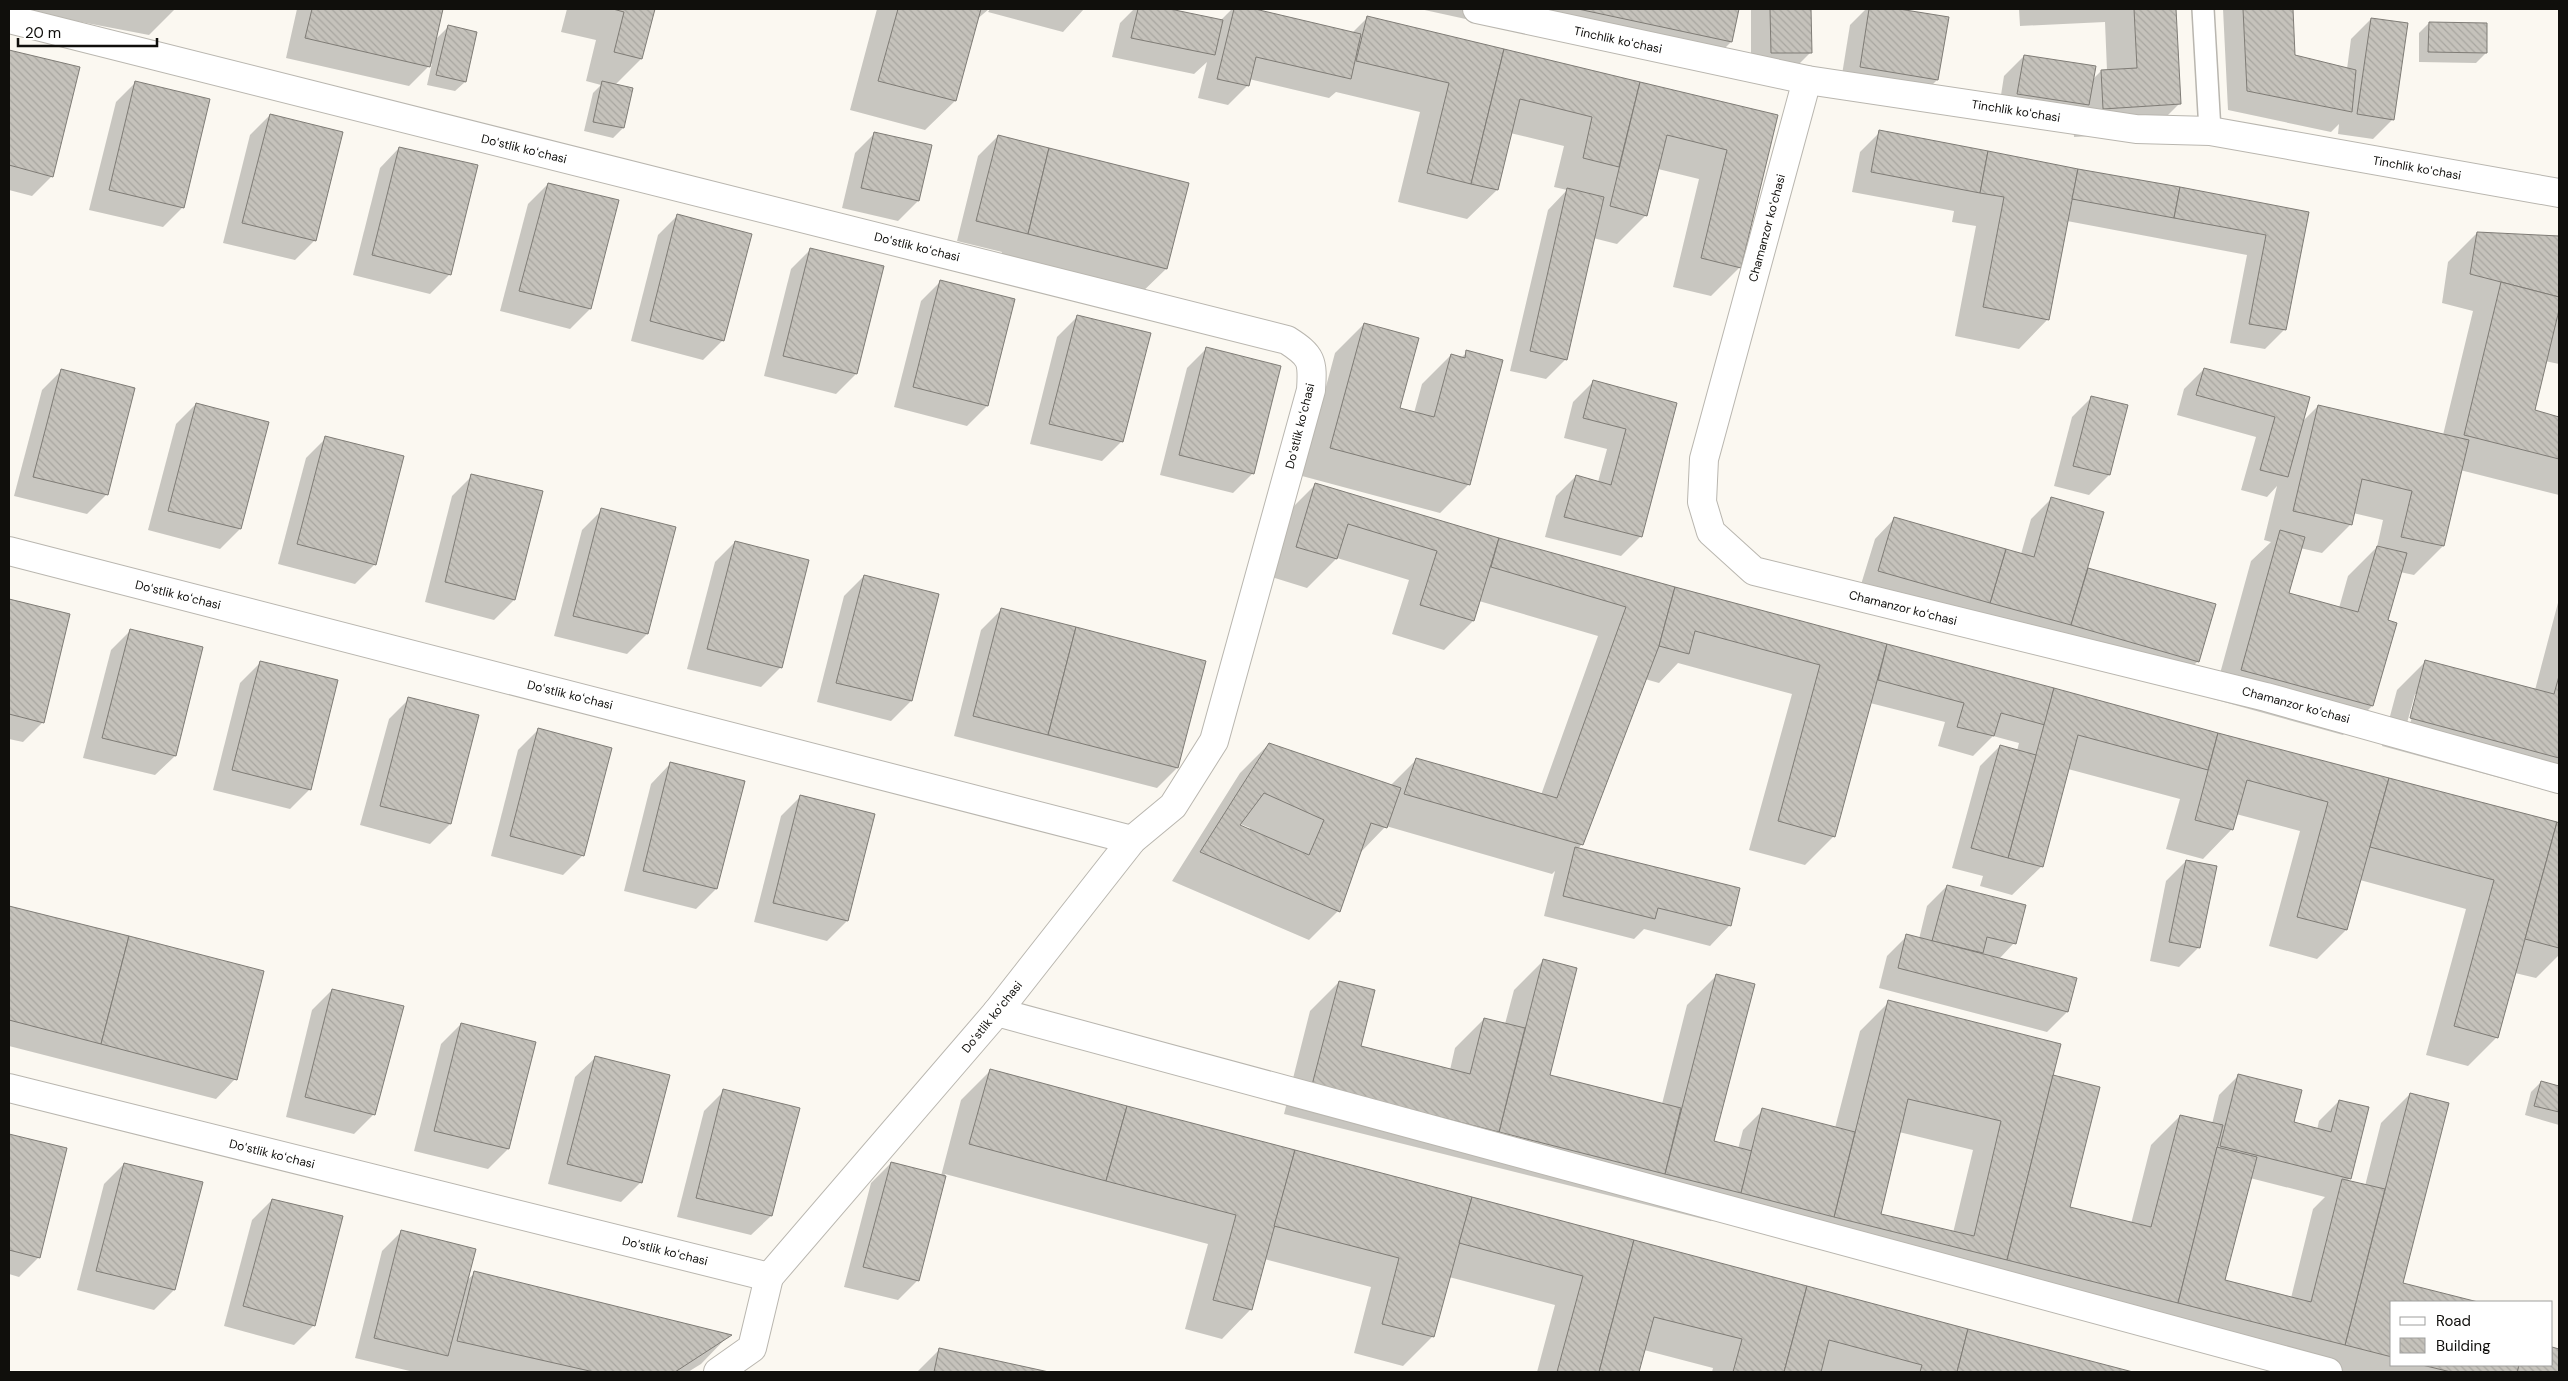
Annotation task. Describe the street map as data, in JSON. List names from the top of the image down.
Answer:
{
  "streets": {
    "street": ["Tinchlik koʻchasi", "Doʻstlik koʻchasi", "Chamanzor koʻchasi"]
  },
  "crossings": [
    ["Tinchlik koʻchasi", "Chamanzor koʻchasi"]
  ],
  "legend": ["Road", "Building"],
  "scale_bar": "20 m"
}
